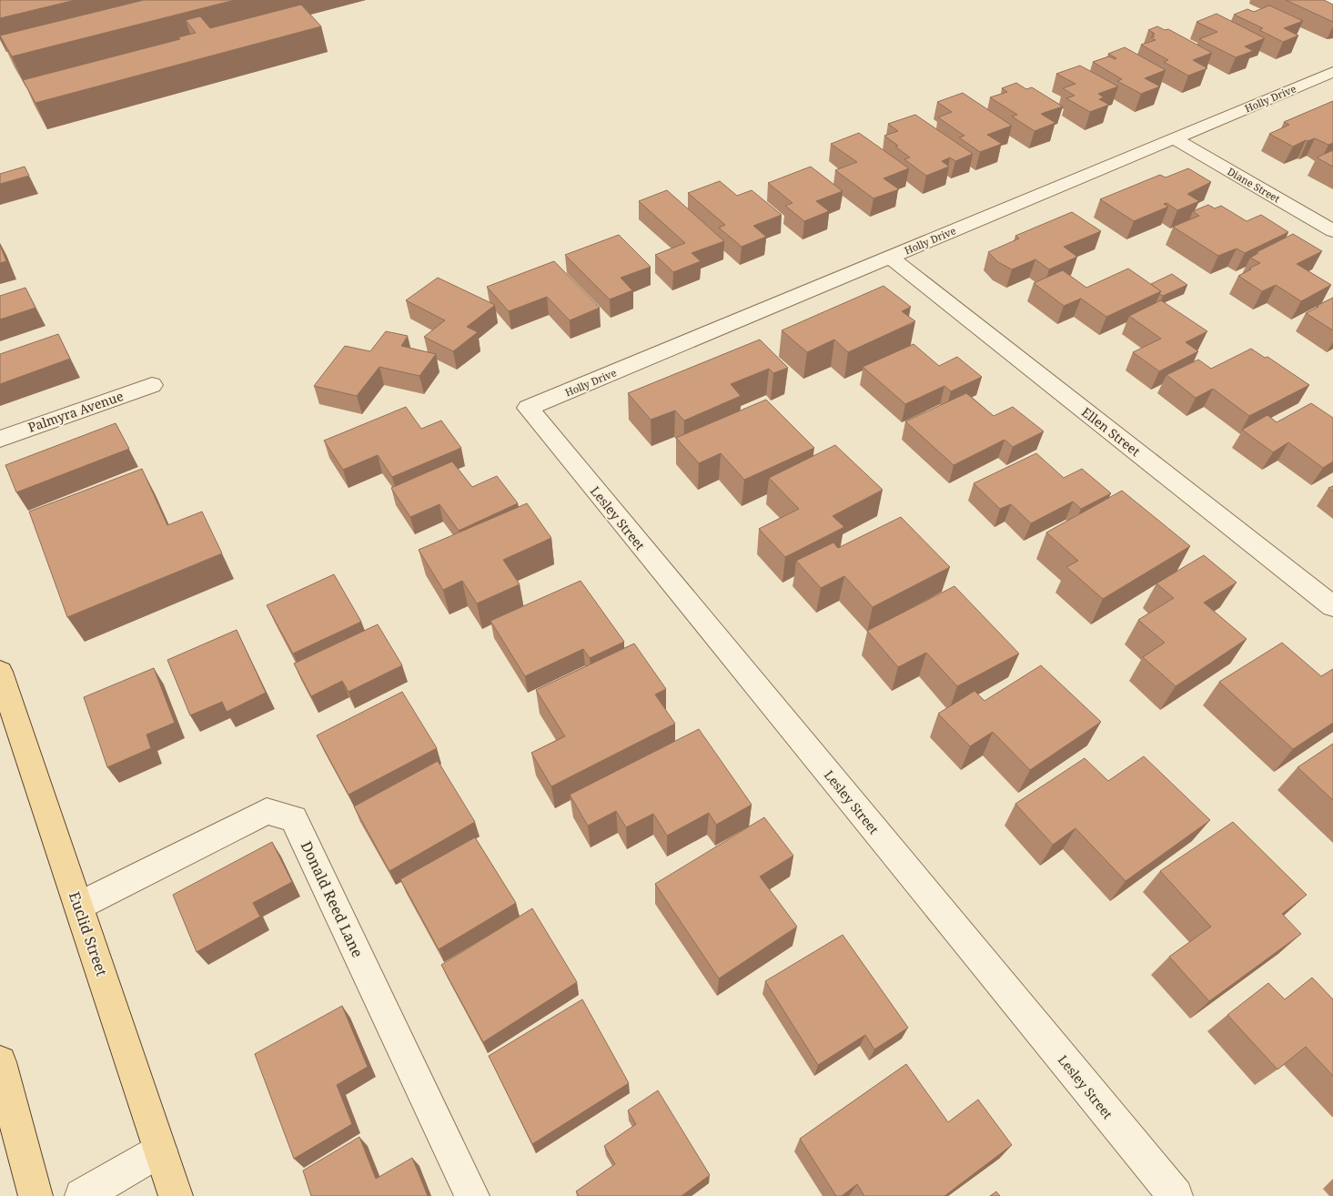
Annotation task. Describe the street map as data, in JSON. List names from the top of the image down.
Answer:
{
  "streets": {
    "main road": ["Euclid Street"],
    "street": [
      "Holly Drive",
      "Diane Street",
      "Palmyra Avenue",
      "Ellen Street",
      "Lesley Street",
      "Donald Reed Lane"
    ]
  },
  "crossings": [
    ["Holly Drive", "Diane Street"],
    ["Holly Drive", "Ellen Street"],
    ["Holly Drive", "Lesley Street"],
    ["Donald Reed Lane", "Euclid Street"]
  ]
}
